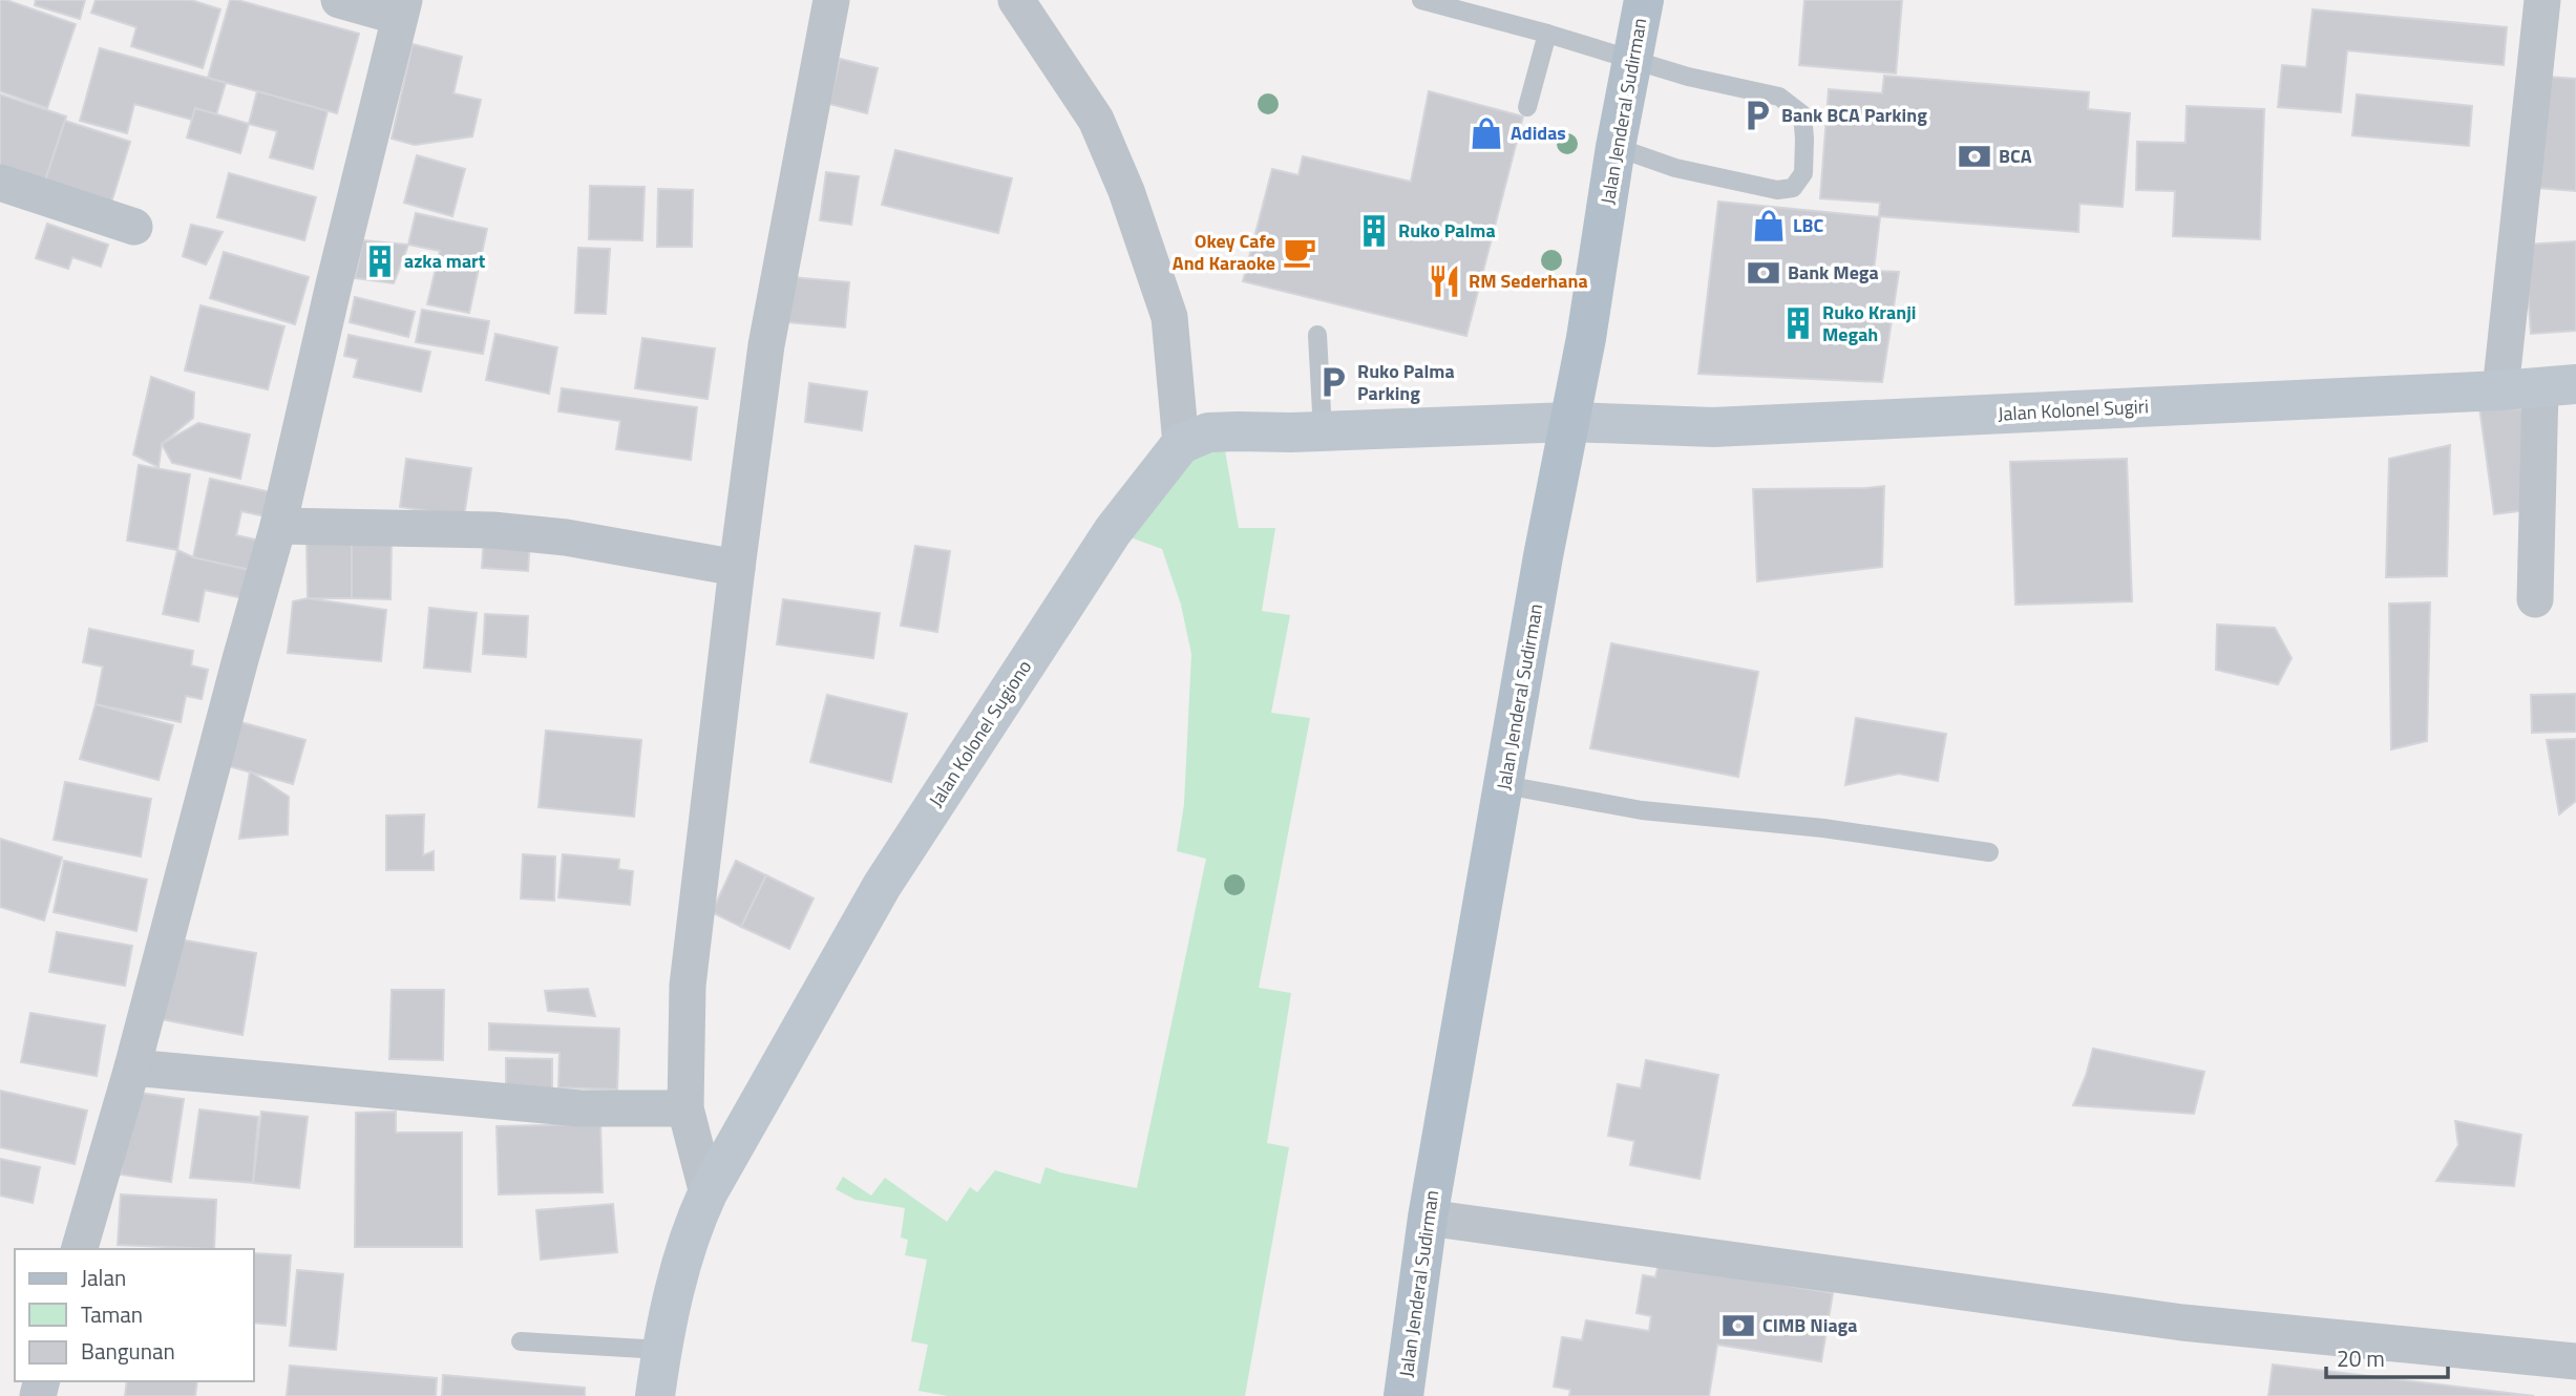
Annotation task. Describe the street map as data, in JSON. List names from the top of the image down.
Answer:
{
  "streets": {
    "main road": ["Jalan Jenderal Sudirman", "Jalan Kolonel Sugiri", "Jalan Kolonel Sugiono"]
  },
  "crossings": [
    ["Jalan Jenderal Sudirman", "Jalan Kolonel Sugiri"]
  ],
  "places": {
    "parking": ["Bank BCA Parking", "Ruko Palma Parking"],
    "shop": ["Adidas", "LBC"],
    "bank": ["BCA", "Bank Mega", "CIMB Niaga"],
    "building": ["Ruko Palma", "azka mart", "Ruko Kranji Megah"],
    "cafe": ["Okey Cafe And Karaoke"],
    "restaurant": ["RM Sederhana"]
  },
  "legend": ["Jalan", "Taman", "Bangunan"],
  "scale_bar": "20 m"
}
